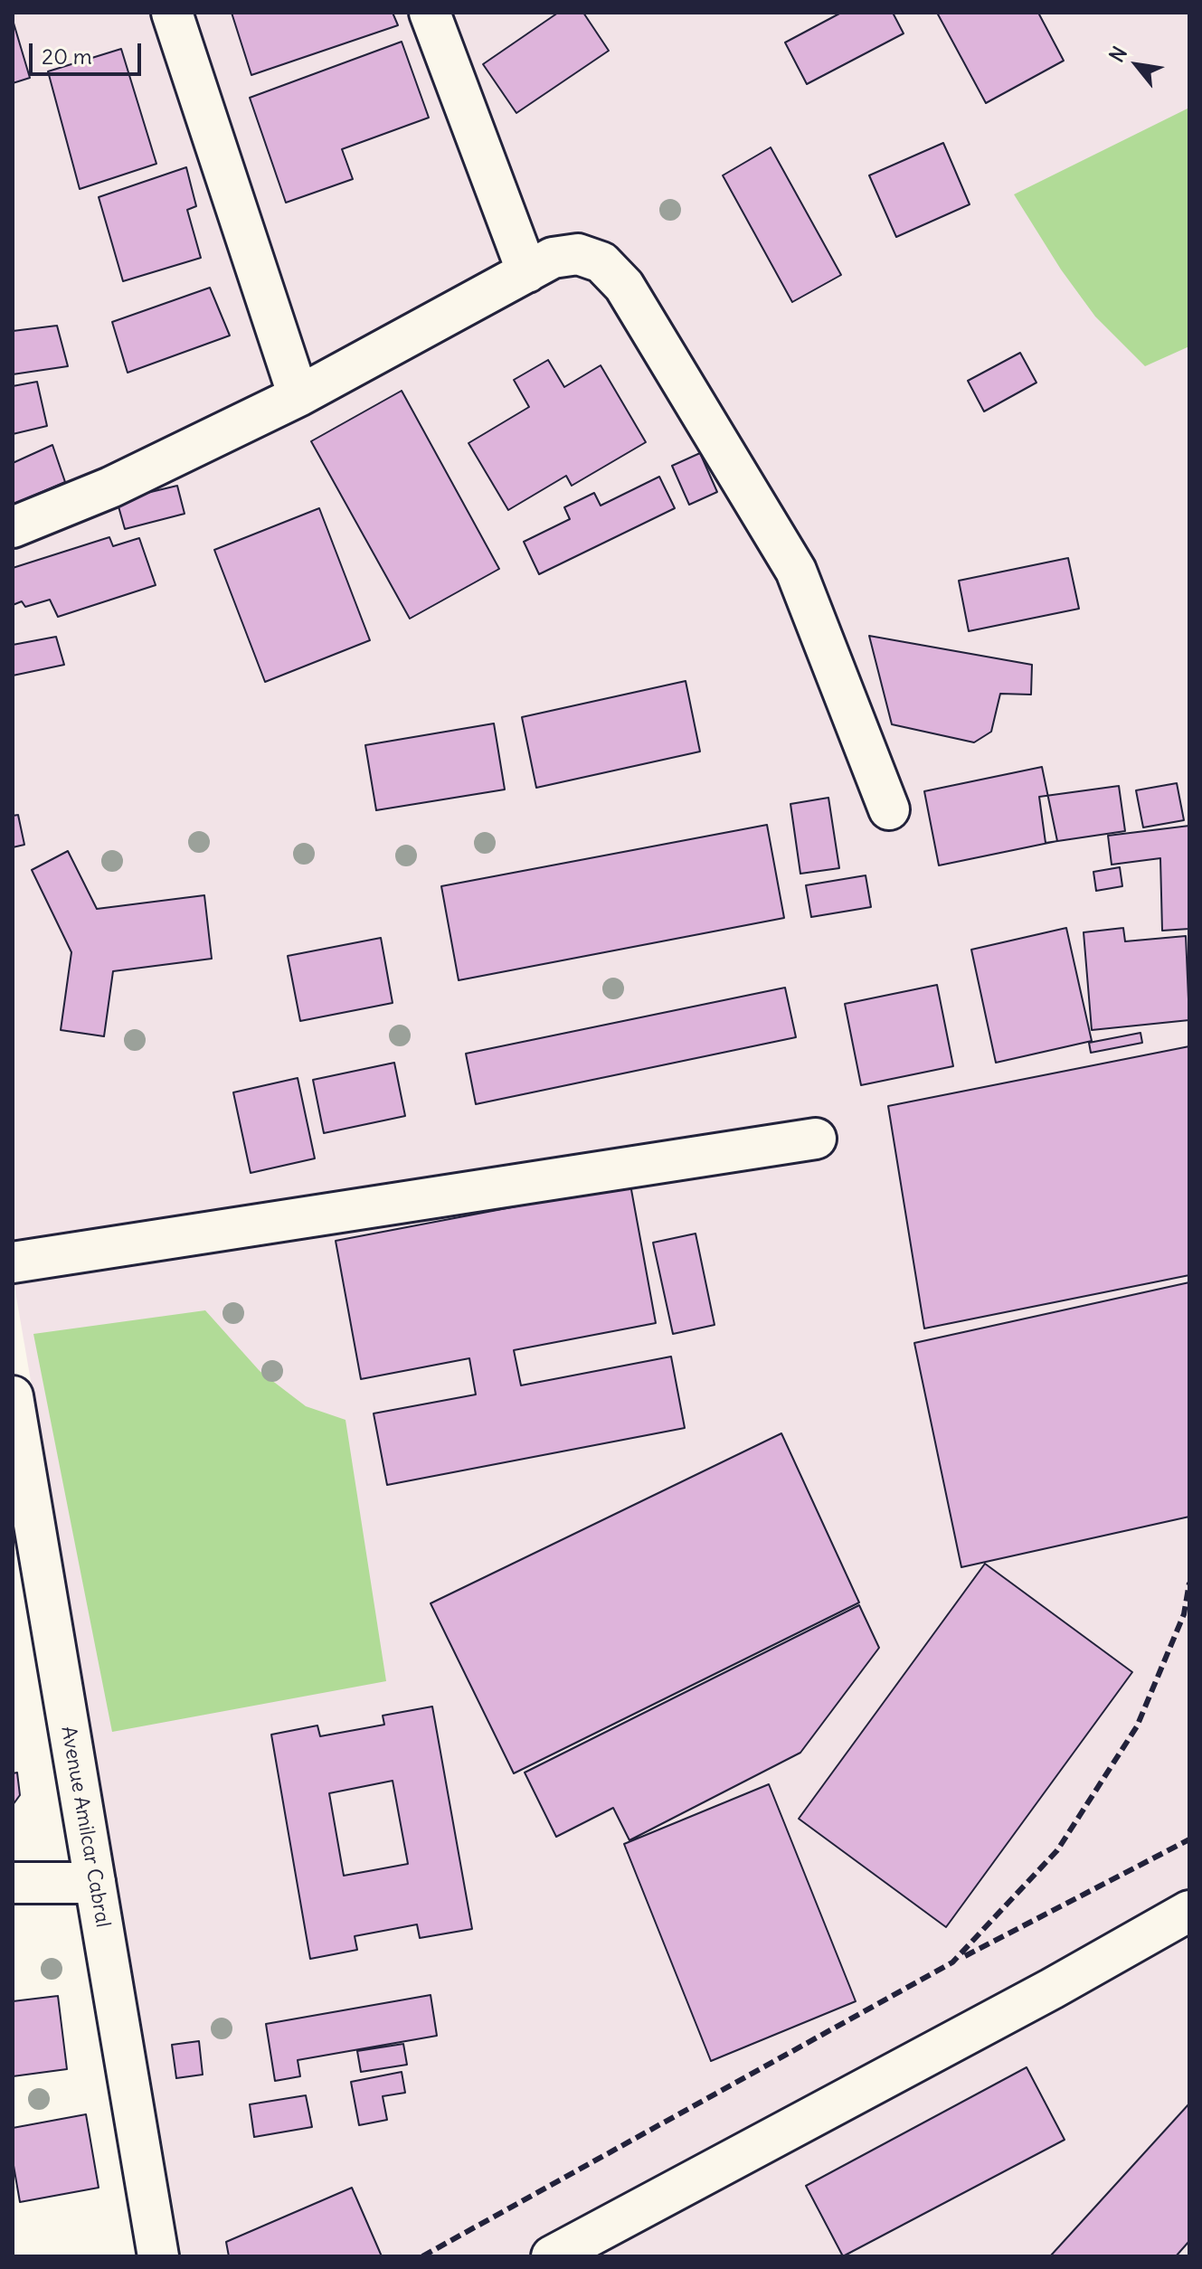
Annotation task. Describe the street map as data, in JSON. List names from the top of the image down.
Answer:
{
  "streets": {
    "street": ["Avenue Amilcar Cabral"]
  },
  "scale_bar": "20 m",
  "north": "top left"
}
